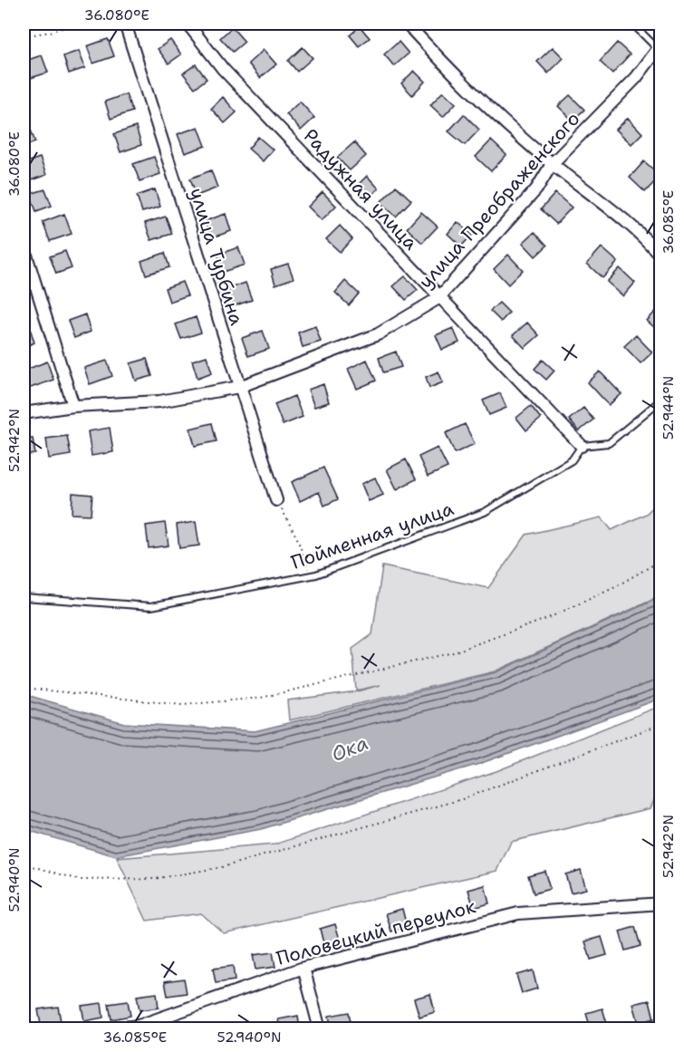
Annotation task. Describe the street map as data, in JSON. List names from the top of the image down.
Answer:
{
  "streets": {
    "street": [
      "Радужная улица",
      "улица Преображенского",
      "улица Турбина",
      "Половецкий переулок"
    ],
    "lane": ["Пойменная улица"]
  },
  "crossings": [
    ["Радужная улица", "улица Преображенского"],
    ["Радужная улица", "Пойменная улица"],
    ["улица Преображенского", "улица Турбина"]
  ],
  "water": ["Ока"],
  "coordinates": [
    "36.080°E",
    "36.085°E",
    "52.944°N",
    "52.942°N",
    "52.940°N"
  ]
}
